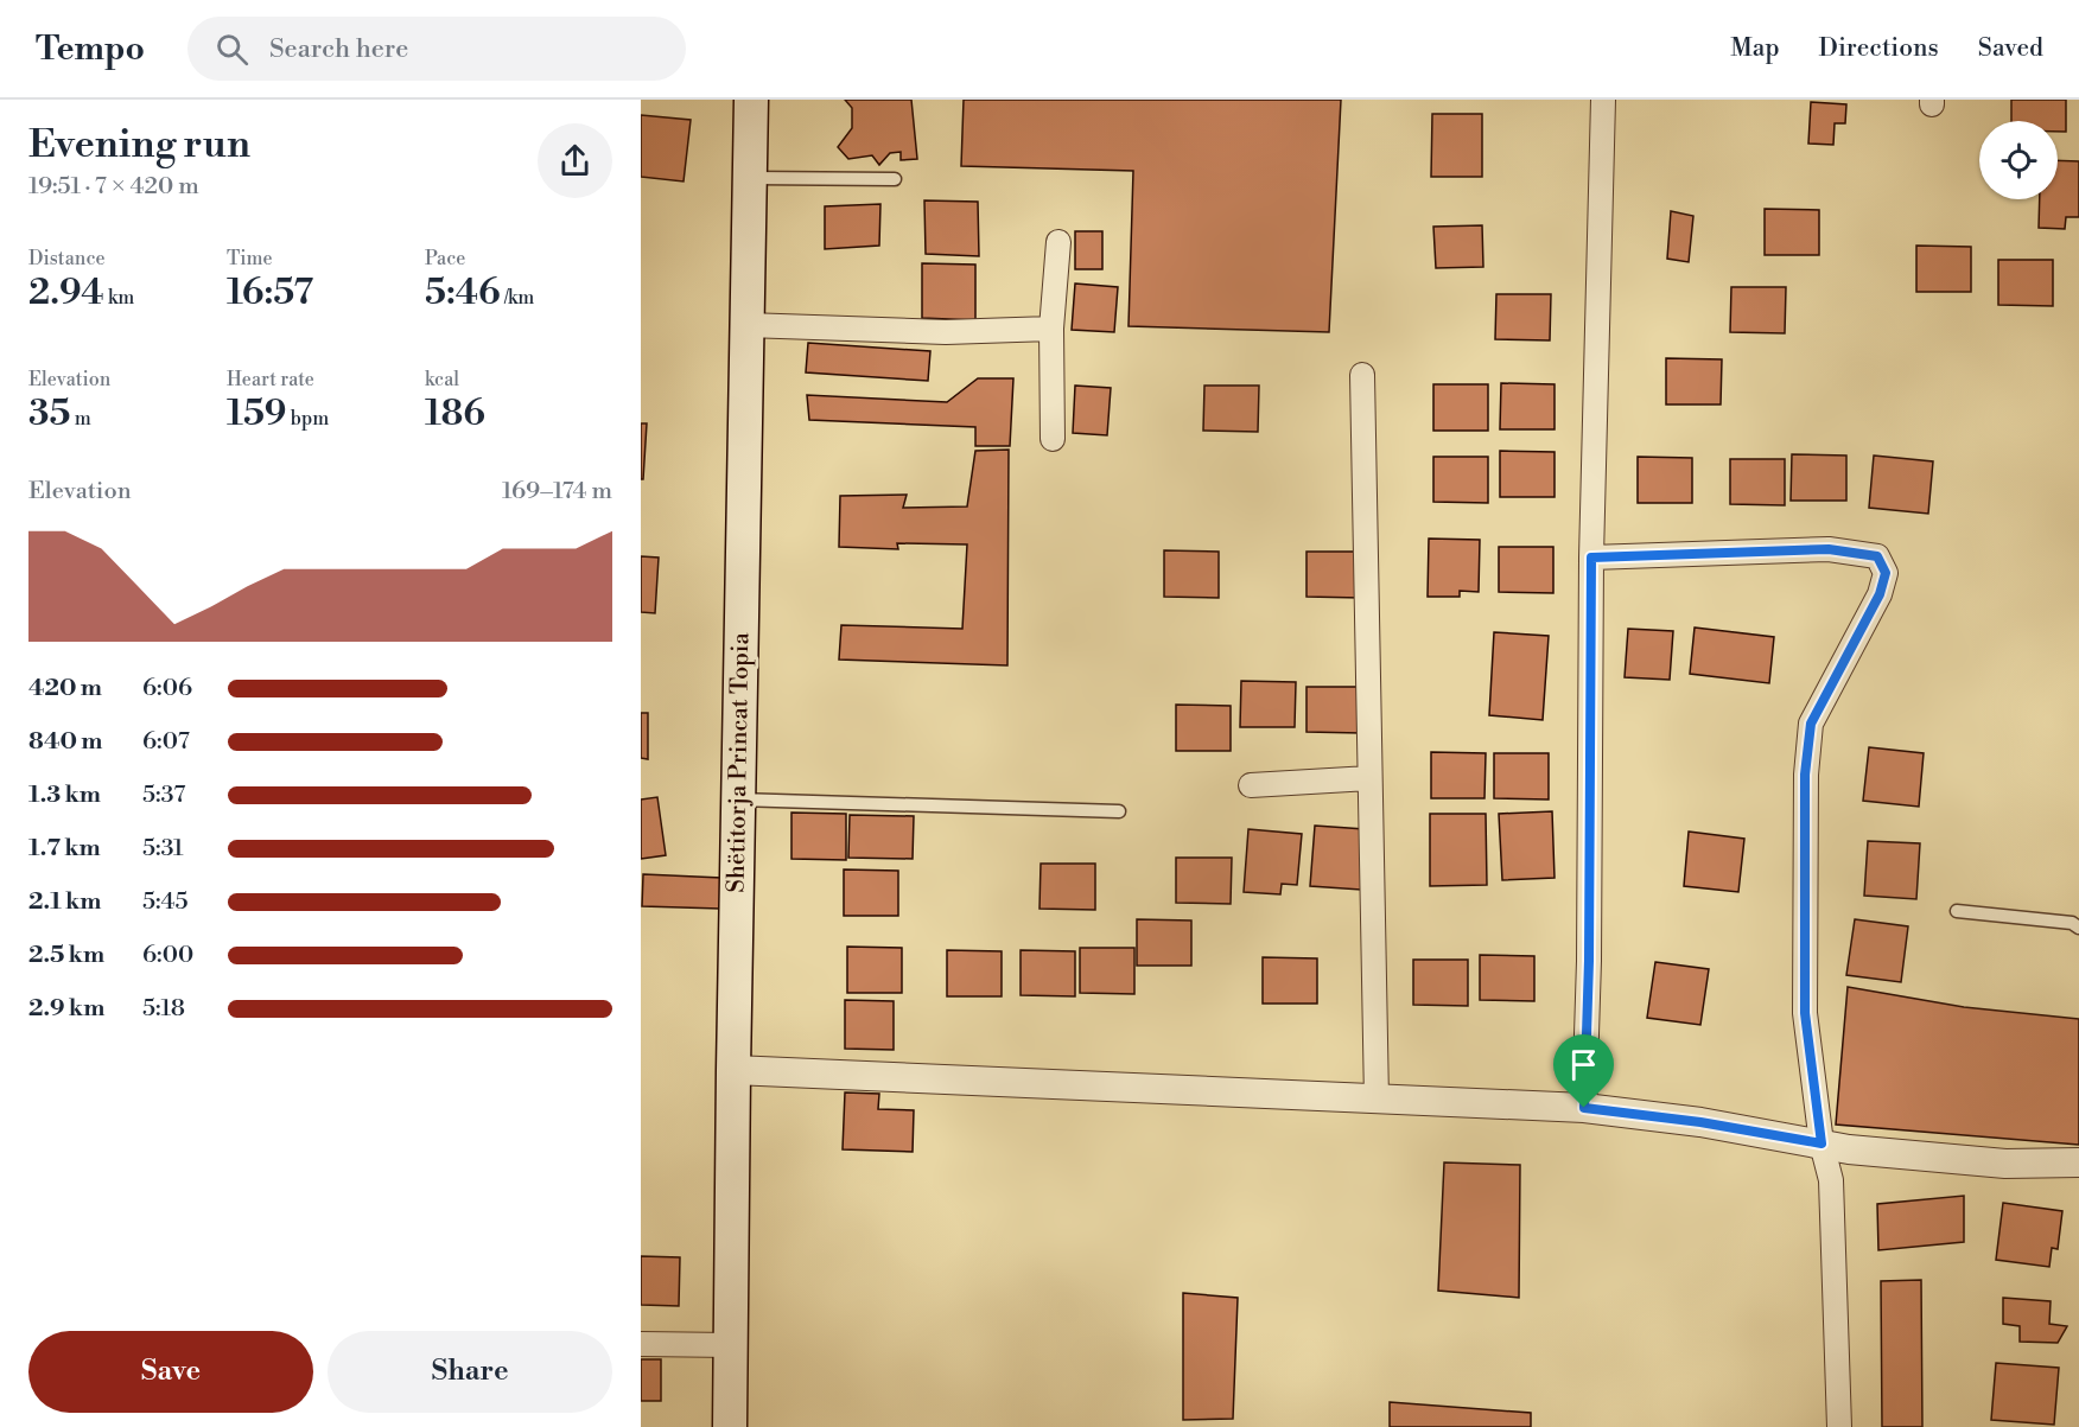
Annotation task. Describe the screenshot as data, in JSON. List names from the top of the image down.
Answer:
{
  "streets": {
    "main road": ["Shëtitorja Princat Topia"]
  },
  "page": {
    "header": "Tempo",
    "search": "Search here",
    "nav": ["Map", "Directions", "Saved"],
    "heading": ["Evening run", "19:51 · 7 × 420 m"],
    "stats": [
      ["Distance", "2.94 km"],
      ["Time", "16:57"],
      ["Pace", "5:46 /km"],
      ["Elevation", "35 m"],
      ["Heart rate", "159 bpm"],
      ["kcal", "186"]
    ],
    "chart": ["Elevation", "169–174 m"],
    "list": [
      {
        "name": "420 m",
        "note": "6:06"
      },
      {
        "name": "840 m",
        "note": "6:07"
      },
      {
        "name": "1.3 km",
        "note": "5:37"
      },
      {
        "name": "1.7 km",
        "note": "5:31"
      },
      {
        "name": "2.1 km",
        "note": "5:45"
      },
      {
        "name": "2.5 km",
        "note": "6:00"
      },
      {
        "name": "2.9 km",
        "note": "5:18"
      }
    ],
    "buttons": ["Save", "Share"]
  }
}
